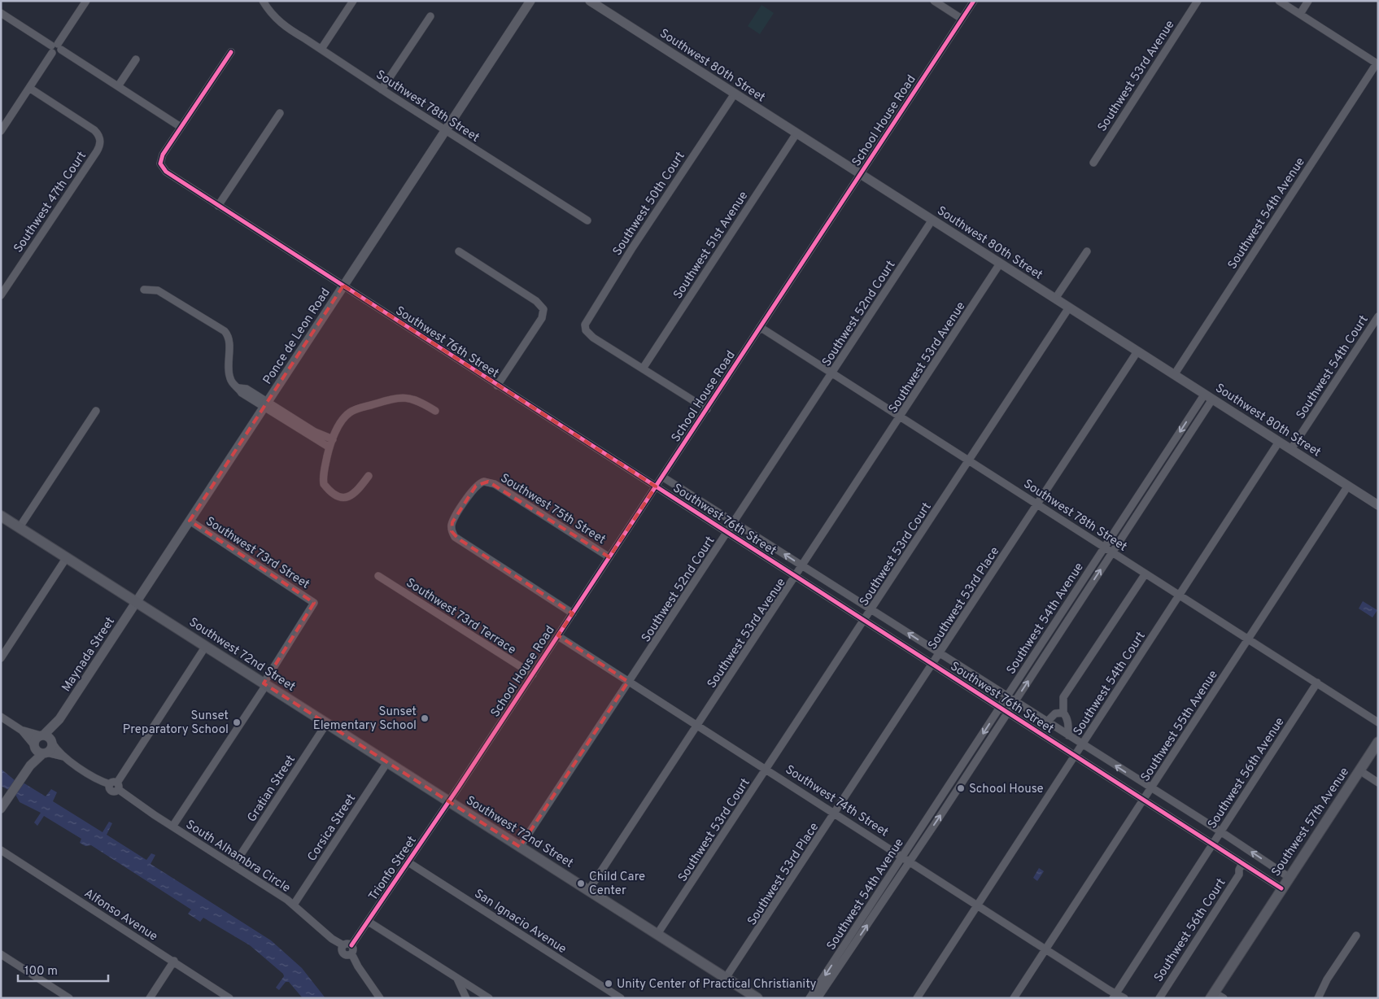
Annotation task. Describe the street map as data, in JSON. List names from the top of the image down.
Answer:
{
  "streets": {
    "main road": ["Southwest 72nd Street", "Southwest 57th Avenue"],
    "street": [
      "Southwest 80th Street",
      "Southwest 53rd Avenue",
      "Southwest 78th Street",
      "School House Road",
      "Southwest 47th Court",
      "Southwest 50th Court",
      "Southwest 54th Avenue",
      "Southwest 51st Avenue",
      "Southwest 52nd Court",
      "Ponce de Leon Road",
      "Southwest 76th Street",
      "Southwest 54th Court",
      "Southwest 75th Street",
      "Southwest 73rd Street",
      "Southwest 53rd Court",
      "Southwest 53rd Place",
      "Southwest 73rd Terrace",
      "Maynada Street",
      "Southwest 55th Avenue",
      "Southwest 56th Avenue",
      "Gratian Street",
      "Southwest 74th Street",
      "Corsica Street",
      "South Alhambra Circle",
      "Trionfo Street",
      "Alfonso Avenue",
      "San Ignacio Avenue",
      "Southwest 56th Court"
    ]
  },
  "crossings": [
    ["Southwest 80th Street", "Southwest 53rd Avenue"],
    ["Southwest 80th Street", "School House Road"],
    ["Southwest 80th Street", "Southwest 50th Court"],
    ["Southwest 80th Street", "Southwest 54th Avenue"],
    ["Southwest 80th Street", "Southwest 51st Avenue"],
    ["Southwest 80th Street", "Southwest 52nd Court"],
    ["Southwest 80th Street", "Southwest 54th Court"],
    ["Southwest 80th Street", "Southwest 53rd Court"],
    ["Southwest 80th Street", "Southwest 53rd Place"],
    ["Southwest 80th Street", "Southwest 55th Avenue"],
    ["Southwest 53rd Avenue", "Southwest 78th Street"],
    ["Southwest 53rd Avenue", "Southwest 76th Street"],
    ["Southwest 53rd Avenue", "Southwest 72nd Street"],
    ["Southwest 53rd Avenue", "Southwest 74th Street"],
    ["Southwest 78th Street", "School House Road"],
    ["Southwest 78th Street", "Southwest 54th Avenue"],
    ["Southwest 78th Street", "Southwest 52nd Court"],
    ["Southwest 78th Street", "Ponce de Leon Road"],
    ["Southwest 78th Street", "Southwest 54th Court"],
    ["Southwest 78th Street", "Southwest 53rd Court"],
    ["Southwest 78th Street", "Southwest 53rd Place"],
    ["Southwest 78th Street", "Southwest 55th Avenue"],
    ["Southwest 78th Street", "Southwest 56th Avenue"],
    ["School House Road", "Southwest 76th Street"],
    ["School House Road", "Southwest 75th Street"],
    ["School House Road", "Southwest 73rd Terrace"],
    ["School House Road", "Southwest 72nd Street"],
    ["School House Road", "Southwest 74th Street"],
    ["School House Road", "Trionfo Street"],
    ["Southwest 50th Court", "Southwest 51st Avenue"],
    ["Southwest 54th Avenue", "Southwest 76th Street"],
    ["Southwest 54th Avenue", "Southwest 74th Street"],
    ["Southwest 52nd Court", "Southwest 76th Street"],
    ["Southwest 52nd Court", "Southwest 72nd Street"],
    ["Southwest 52nd Court", "Southwest 74th Street"],
    ["Ponce de Leon Road", "Southwest 76th Street"],
    ["Ponce de Leon Road", "Southwest 73rd Street"],
    ["Ponce de Leon Road", "Maynada Street"],
    ["Ponce de Leon Road", "Southwest 72nd Street"],
    ["Southwest 76th Street", "Southwest 54th Court"],
    ["Southwest 76th Street", "Southwest 53rd Court"],
    ["Southwest 76th Street", "Southwest 53rd Place"],
    ["Southwest 76th Street", "Southwest 55th Avenue"],
    ["Southwest 76th Street", "Southwest 56th Avenue"],
    ["Southwest 76th Street", "Southwest 57th Avenue"],
    ["Southwest 76th Street", "Southwest 56th Court"],
    ["Southwest 54th Court", "Southwest 74th Street"],
    ["Southwest 73rd Street", "Southwest 72nd Street"],
    ["Southwest 53rd Court", "Southwest 72nd Street"],
    ["Southwest 53rd Court", "Southwest 74th Street"],
    ["Southwest 53rd Place", "Southwest 72nd Street"],
    ["Southwest 53rd Place", "Southwest 74th Street"],
    ["Maynada Street", "Southwest 72nd Street"],
    ["Maynada Street", "South Alhambra Circle"],
    ["Southwest 72nd Street", "Gratian Street"],
    ["Southwest 72nd Street", "Corsica Street"],
    ["Southwest 72nd Street", "Trionfo Street"],
    ["Southwest 55th Avenue", "Southwest 74th Street"],
    ["Southwest 56th Avenue", "Southwest 74th Street"],
    ["Gratian Street", "South Alhambra Circle"],
    ["Corsica Street", "South Alhambra Circle"],
    ["South Alhambra Circle", "Trionfo Street"],
    ["Trionfo Street", "San Ignacio Avenue"]
  ],
  "places": [
    "Sunset Elementary School",
    "Sunset Preparatory School",
    "School House",
    "Child Care Center",
    "Unity Center of Practical Christianity"
  ],
  "scale_bar": "100 m"
}
